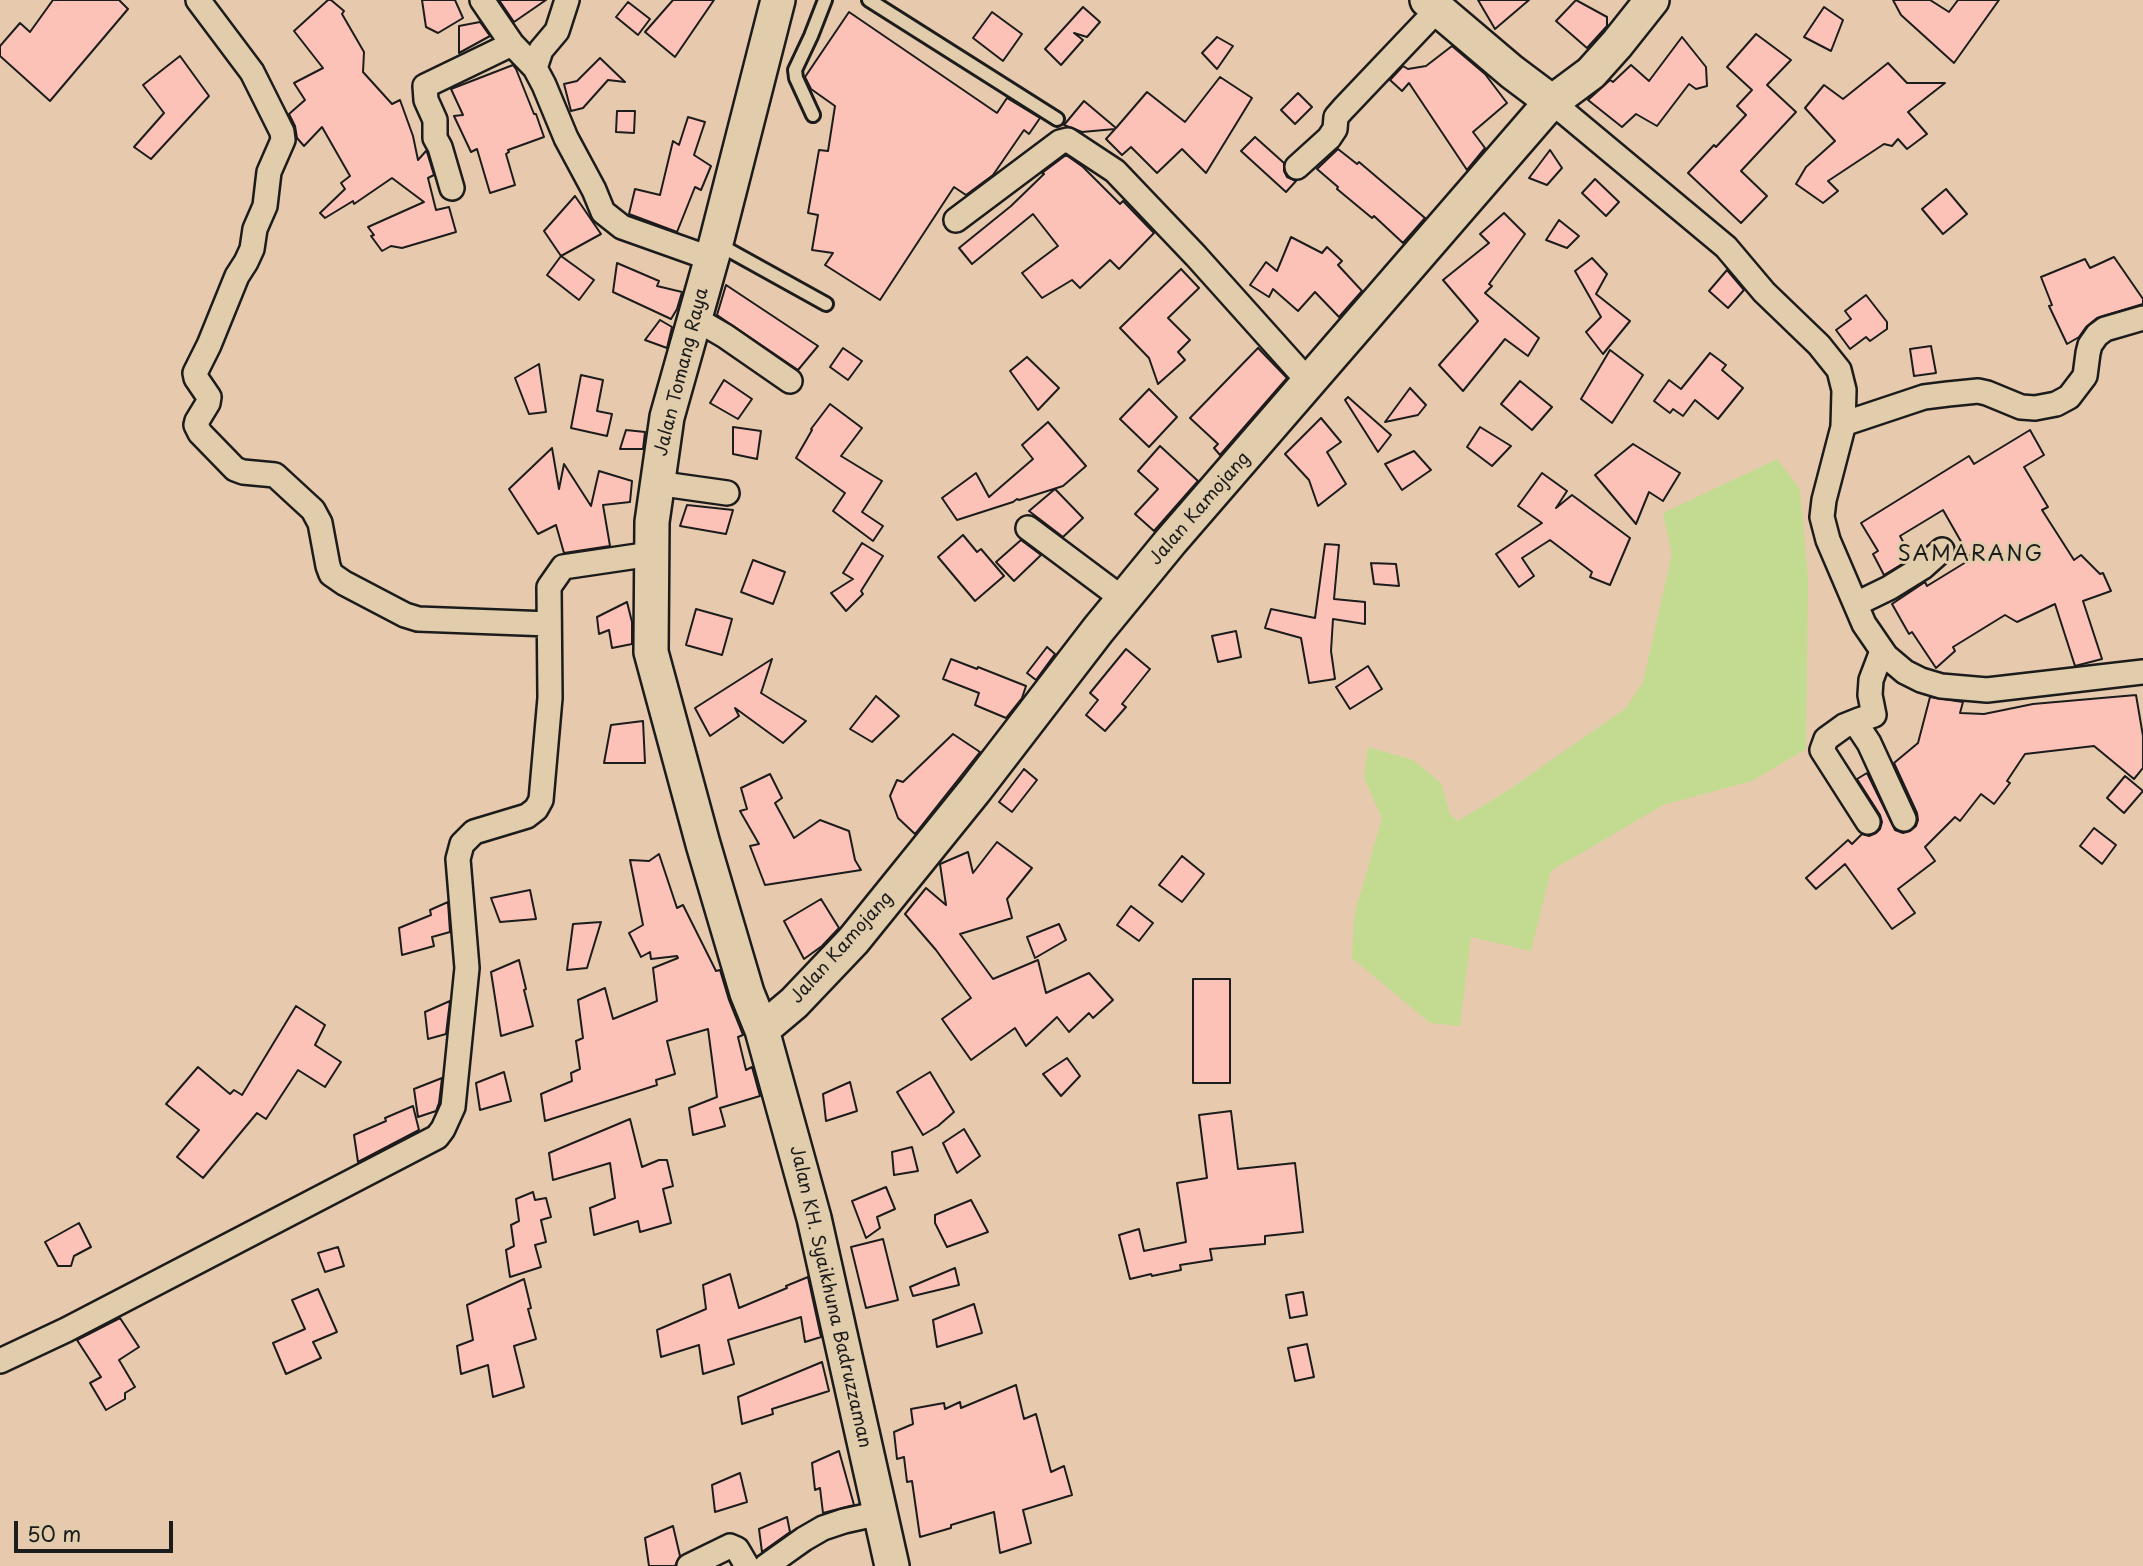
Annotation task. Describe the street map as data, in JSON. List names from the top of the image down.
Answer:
{
  "streets": {
    "main road": ["Jalan Tomang Raya", "Jalan Kamojang", "Jalan KH. Syaikhuna Badruzzaman"]
  },
  "crossings": [
    ["Jalan Tomang Raya", "Jalan Kamojang"],
    ["Jalan Tomang Raya", "Jalan KH. Syaikhuna Badruzzaman"],
    ["Jalan Kamojang", "Jalan KH. Syaikhuna Badruzzaman"]
  ],
  "districts": ["SAMARANG"],
  "scale_bar": "50 m"
}
